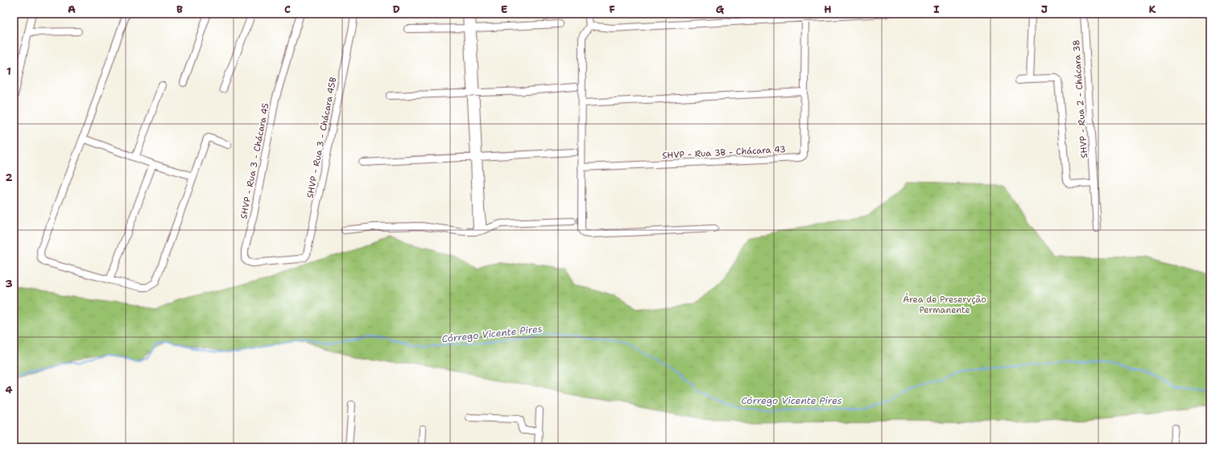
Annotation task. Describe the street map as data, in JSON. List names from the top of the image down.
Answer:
{
  "streets": {
    "street": [
      "SHVP - Rua 2 - Chácara 38",
      "SHVP - Rua 3 - Chácara 45B",
      "SHVP - Rua 3B - Chácara 43",
      "SHVP - Rua 3 - Chácara 45"
    ]
  },
  "crossings": [
    ["SHVP - Rua 3 - Chácara 45B", "SHVP - Rua 3 - Chácara 45"]
  ],
  "water": ["Córrego Vicente Pires"],
  "parks": ["Área de Preservção Permanente"],
  "grid": {
    "columns": [
      "A",
      "B",
      "C",
      "D",
      "E",
      "F",
      "G",
      "H",
      "I",
      "J",
      "K"
    ],
    "rows": [
      "1",
      "2",
      "3",
      "4"
    ]
  }
}
